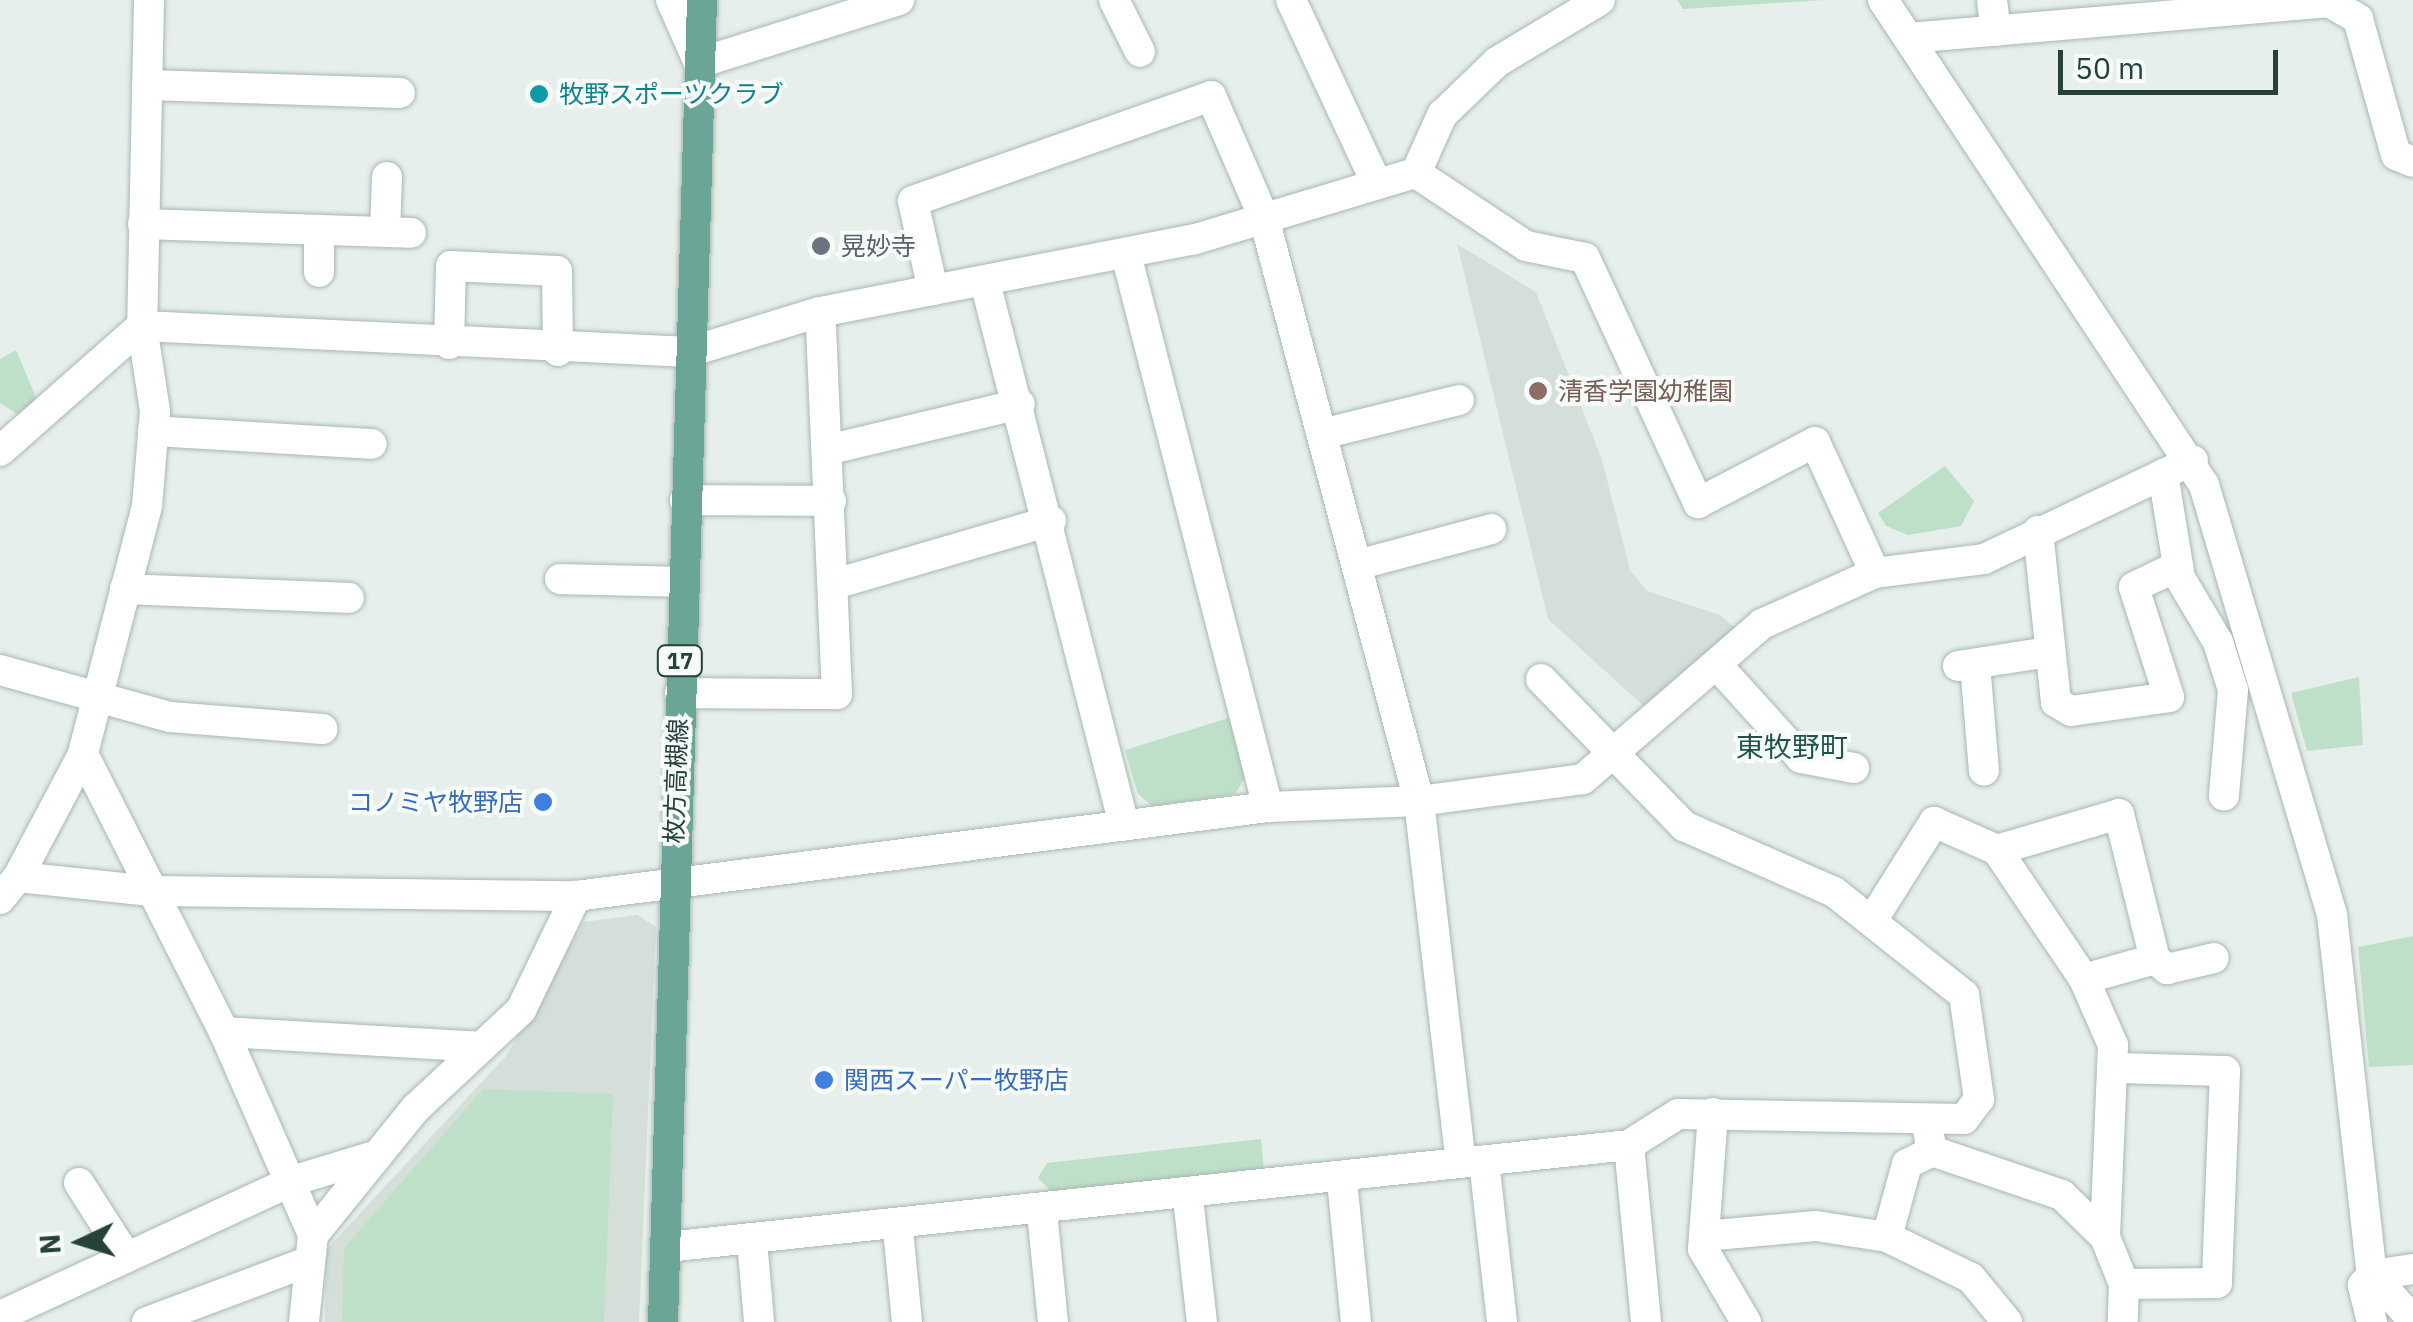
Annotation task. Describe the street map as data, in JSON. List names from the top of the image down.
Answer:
{
  "streets": {
    "main road": ["17", "枚方高槻線"]
  },
  "districts": ["東牧野町"],
  "places": [
    "牧野スポーツクラブ",
    "晃妙寺",
    "清香学園幼稚園",
    "コノミヤ牧野店",
    "関西スーパー牧野店"
  ],
  "scale_bar": "50 m",
  "north": "left"
}
